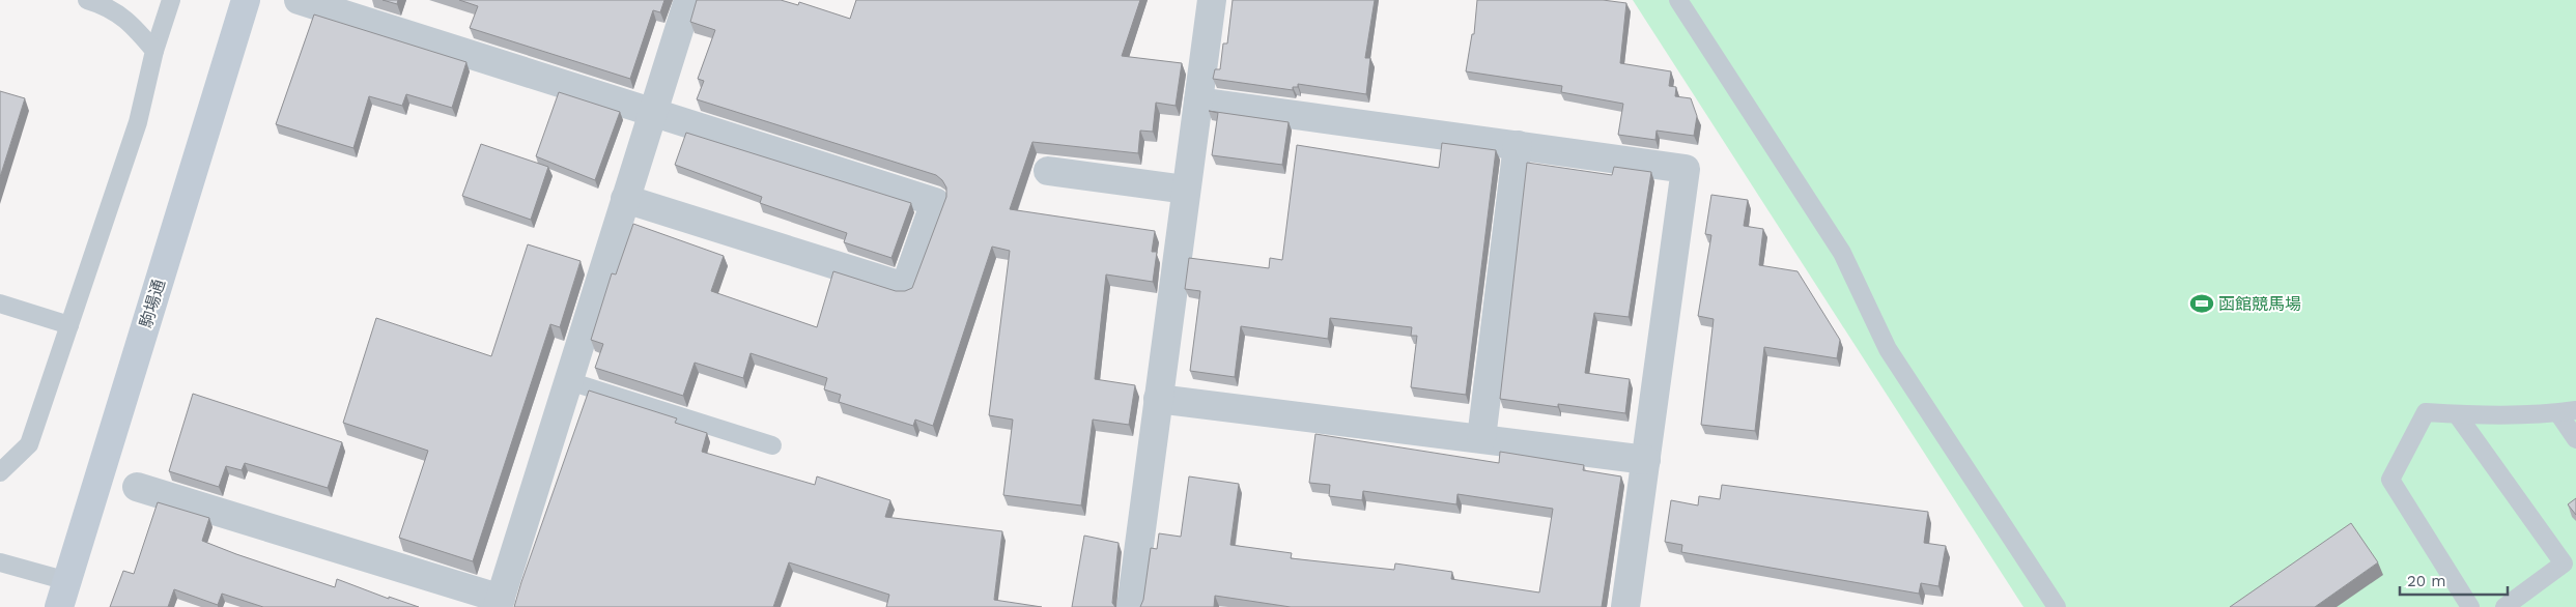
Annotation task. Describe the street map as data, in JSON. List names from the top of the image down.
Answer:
{
  "streets": {
    "street": ["駒場通"]
  },
  "places": {
    "sports": ["函館競馬場"]
  },
  "scale_bar": "20 m"
}
